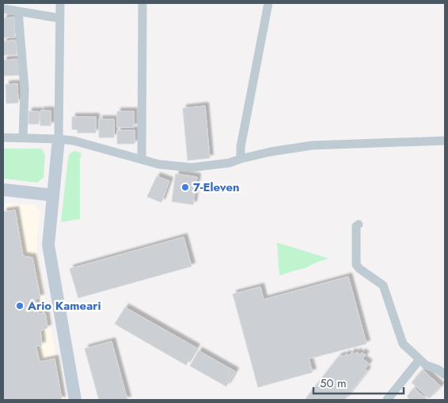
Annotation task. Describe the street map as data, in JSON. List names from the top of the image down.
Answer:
{
  "places": ["7-Eleven", "Ario Kameari"],
  "scale_bar": "50 m"
}
